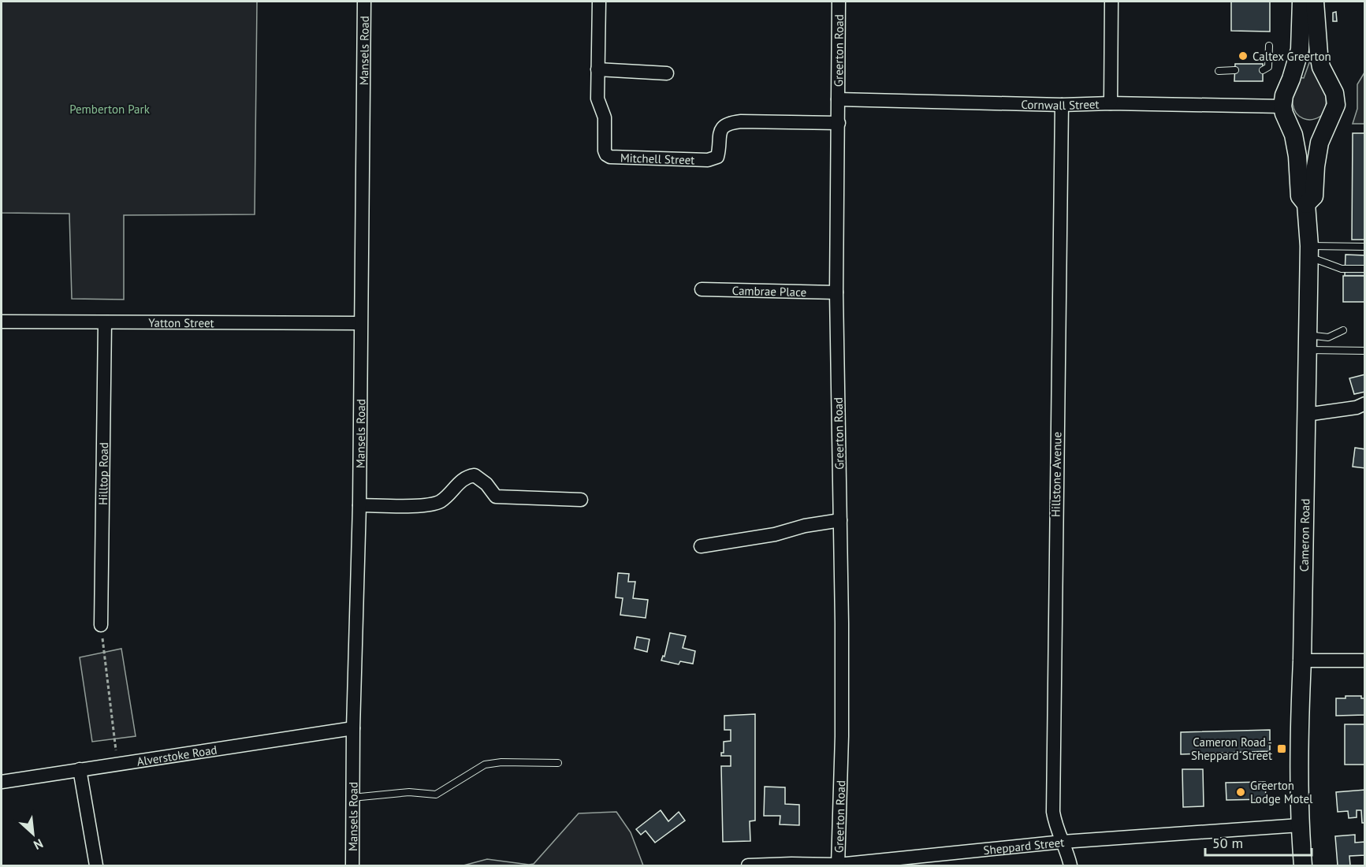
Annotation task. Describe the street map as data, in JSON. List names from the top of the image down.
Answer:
{
  "streets": {
    "main road": ["Cameron Road"],
    "street": [
      "Mansels Road",
      "Greerton Road",
      "Cornwall Street",
      "Mitchell Street",
      "Cambrae Place",
      "Yatton Street",
      "Hilltop Road",
      "Hillstone Avenue",
      "Alverstoke Road",
      "Sheppard Street"
    ]
  },
  "crossings": [
    ["Mansels Road", "Yatton Street"],
    ["Mansels Road", "Alverstoke Road"],
    ["Greerton Road", "Cornwall Street"],
    ["Greerton Road", "Mitchell Street"],
    ["Greerton Road", "Cambrae Place"],
    ["Greerton Road", "Sheppard Street"],
    ["Cornwall Street", "Hillstone Avenue"],
    ["Cornwall Street", "Cameron Road"],
    ["Yatton Street", "Hilltop Road"],
    ["Hillstone Avenue", "Sheppard Street"],
    ["Cameron Road", "Sheppard Street"]
  ],
  "parks": ["Pemberton Park"],
  "places": {
    "other": ["Caltex Greerton", "Greerton Lodge Motel"],
    "transit": ["Cameron Road - Sheppard Street"]
  },
  "scale_bar": "50 m",
  "north": "bottom right"
}
